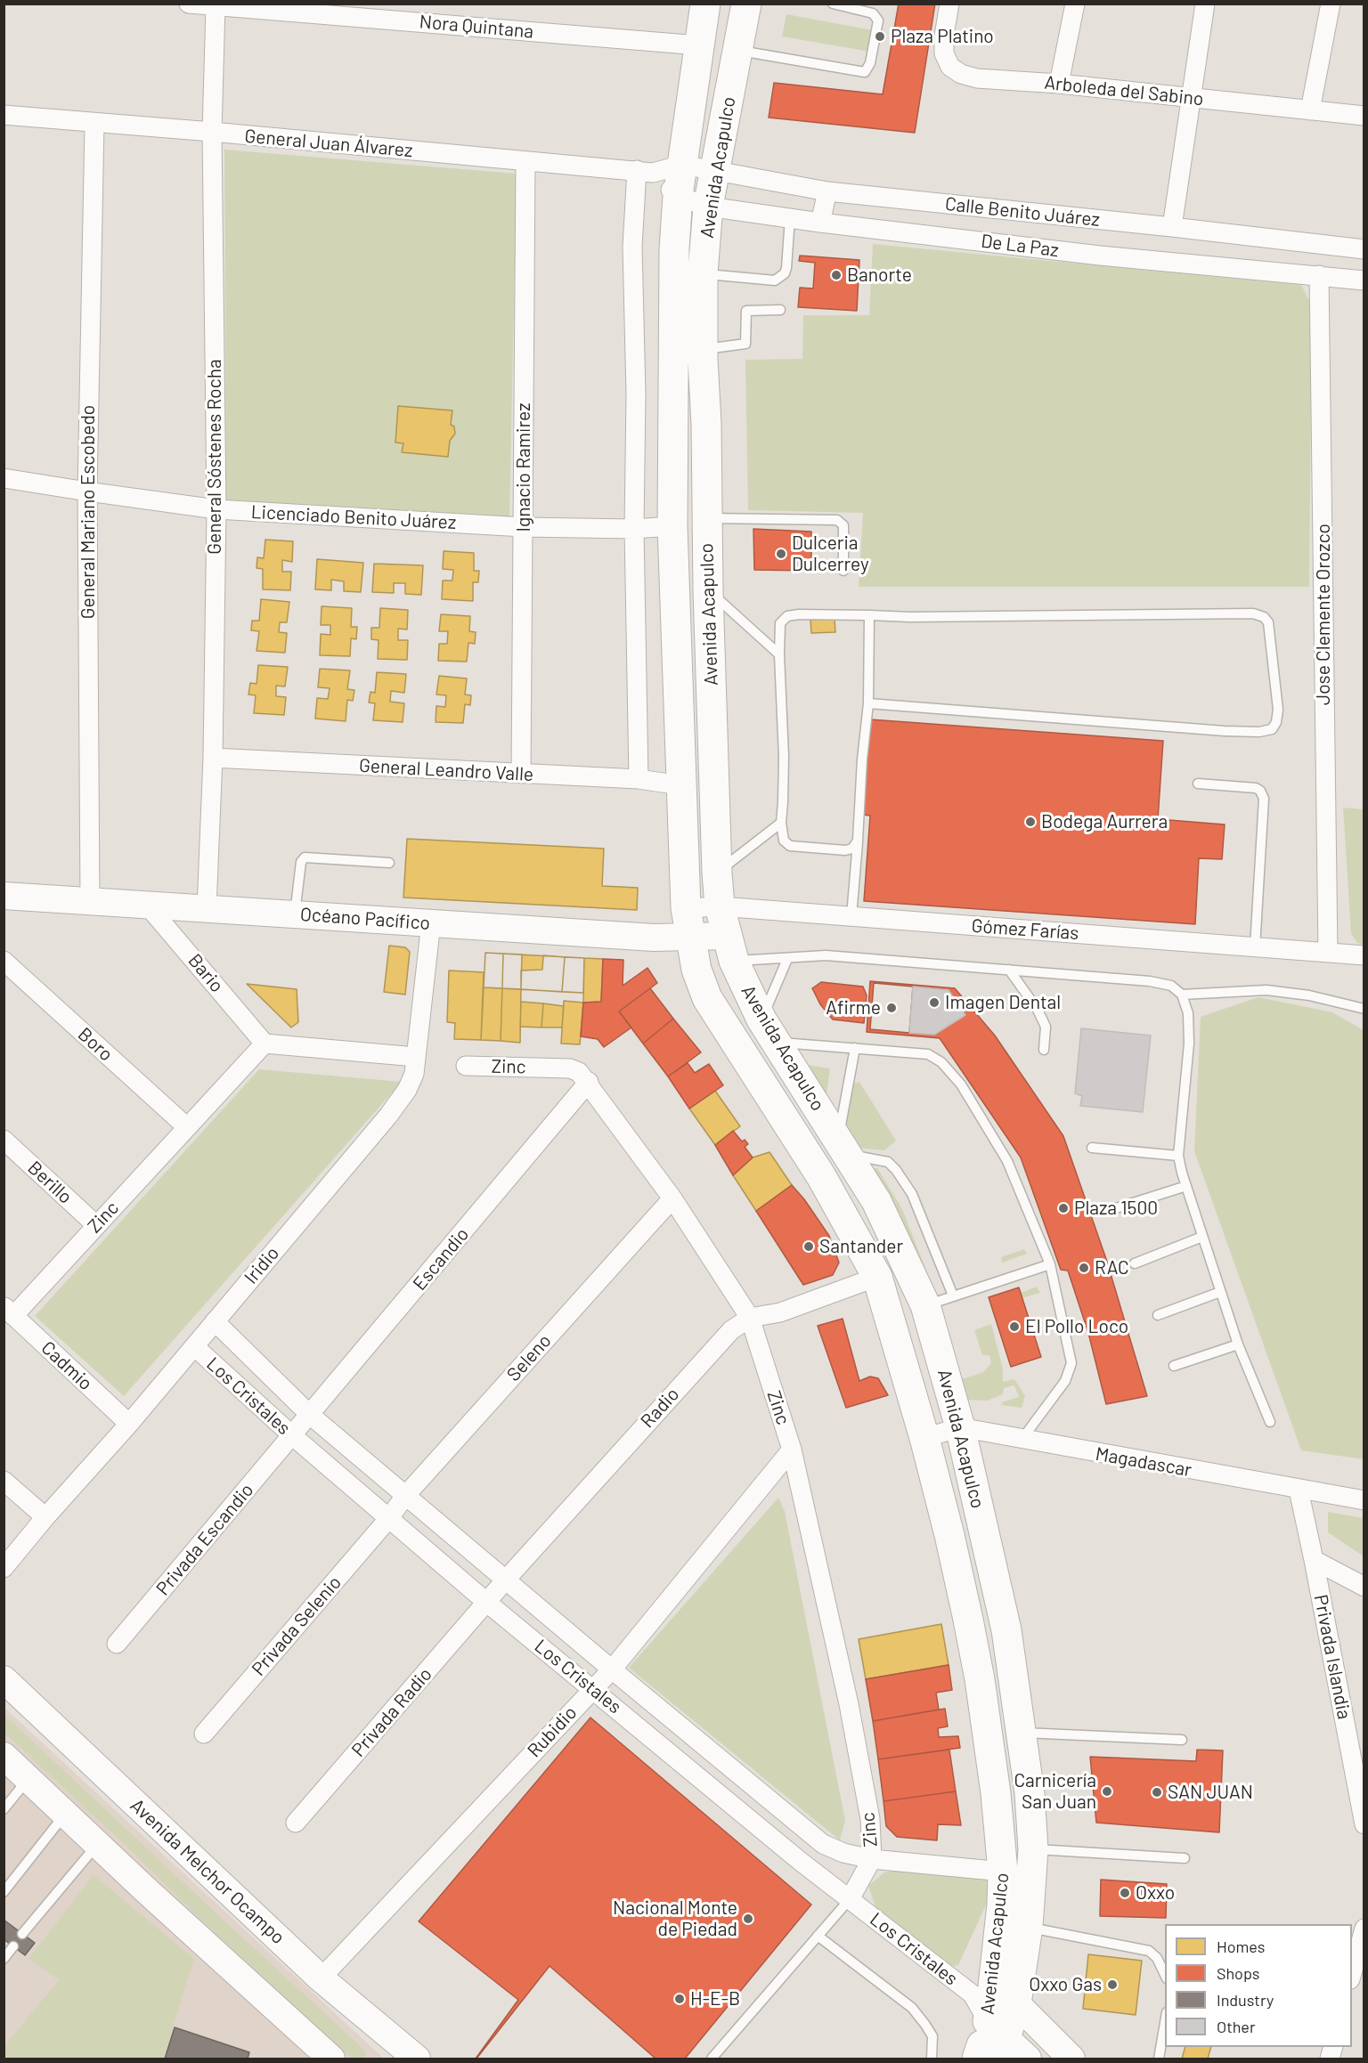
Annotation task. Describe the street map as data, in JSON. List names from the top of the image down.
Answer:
{
  "streets": {
    "main road": ["Avenida Acapulco", "Océano Pacífico", "Avenida Melchor Ocampo"],
    "street": [
      "Nora Quintana",
      "Arboleda del Sabino",
      "General Juan Álvarez",
      "Calle Benito Juárez",
      "De La Paz",
      "General Sóstenes Rocha",
      "Ignacio Ramirez",
      "General Mariano Escobedo",
      "Licenciado Benito Juárez",
      "Jose Clemente Orozco",
      "General Leandro Valle",
      "Gómez Farías",
      "Bario",
      "Boro",
      "Zinc",
      "Berillo",
      "Escandio",
      "Iridio",
      "Seleno",
      "Cadmio",
      "Los Cristales",
      "Radio",
      "Magadascar",
      "Privada Escandio",
      "Privada Selenio",
      "Privada Islandia",
      "Privada Radio",
      "Rubidio"
    ]
  },
  "crossings": [
    ["Nora Quintana", "Avenida Acapulco"],
    ["Nora Quintana", "General Sóstenes Rocha"],
    ["General Juan Álvarez", "Avenida Acapulco"],
    ["General Juan Álvarez", "Calle Benito Juárez"],
    ["General Juan Álvarez", "General Sóstenes Rocha"],
    ["General Juan Álvarez", "Ignacio Ramirez"],
    ["General Juan Álvarez", "General Mariano Escobedo"],
    ["Avenida Acapulco", "Calle Benito Juárez"],
    ["Avenida Acapulco", "De La Paz"],
    ["Avenida Acapulco", "Licenciado Benito Juárez"],
    ["Avenida Acapulco", "General Leandro Valle"],
    ["Avenida Acapulco", "Océano Pacífico"],
    ["Avenida Acapulco", "Gómez Farías"],
    ["Avenida Acapulco", "Los Cristales"],
    ["Avenida Acapulco", "Radio"],
    ["Avenida Acapulco", "Magadascar"],
    ["De La Paz", "Jose Clemente Orozco"],
    ["General Sóstenes Rocha", "Licenciado Benito Juárez"],
    ["General Sóstenes Rocha", "General Leandro Valle"],
    ["General Sóstenes Rocha", "Océano Pacífico"],
    ["Ignacio Ramirez", "Licenciado Benito Juárez"],
    ["Ignacio Ramirez", "General Leandro Valle"],
    ["General Mariano Escobedo", "Licenciado Benito Juárez"],
    ["General Mariano Escobedo", "Océano Pacífico"],
    ["Jose Clemente Orozco", "Gómez Farías"],
    ["Océano Pacífico", "Bario"],
    ["Océano Pacífico", "Iridio"],
    ["Bario", "Zinc"],
    ["Boro", "Zinc"],
    ["Zinc", "Berillo"],
    ["Zinc", "Escandio"],
    ["Zinc", "Seleno"],
    ["Zinc", "Cadmio"],
    ["Zinc", "Los Cristales"],
    ["Zinc", "Radio"],
    ["Zinc", "Rubidio"],
    ["Escandio", "Los Cristales"],
    ["Escandio", "Privada Escandio"],
    ["Iridio", "Cadmio"],
    ["Iridio", "Los Cristales"],
    ["Seleno", "Los Cristales"],
    ["Seleno", "Privada Selenio"],
    ["Los Cristales", "Radio"],
    ["Los Cristales", "Privada Escandio"],
    ["Los Cristales", "Privada Selenio"],
    ["Los Cristales", "Privada Radio"],
    ["Los Cristales", "Rubidio"],
    ["Radio", "Privada Radio"],
    ["Magadascar", "Privada Islandia"],
    ["Rubidio", "Avenida Melchor Ocampo"]
  ],
  "places": [
    "Plaza Platino",
    "Banorte",
    "Dulceria Dulcerrey",
    "Bodega Aurrera",
    "Imagen Dental",
    "Afirme",
    "Plaza 1500",
    "Santander",
    "RAC",
    "El Pollo Loco",
    "Carnicería San Juan",
    "SAN JUAN",
    "Oxxo",
    "Nacional Monte de Piedad",
    "Oxxo Gas",
    "H-E-B"
  ],
  "legend": [
    "Homes",
    "Shops",
    "Industry",
    "Other"
  ]
}
